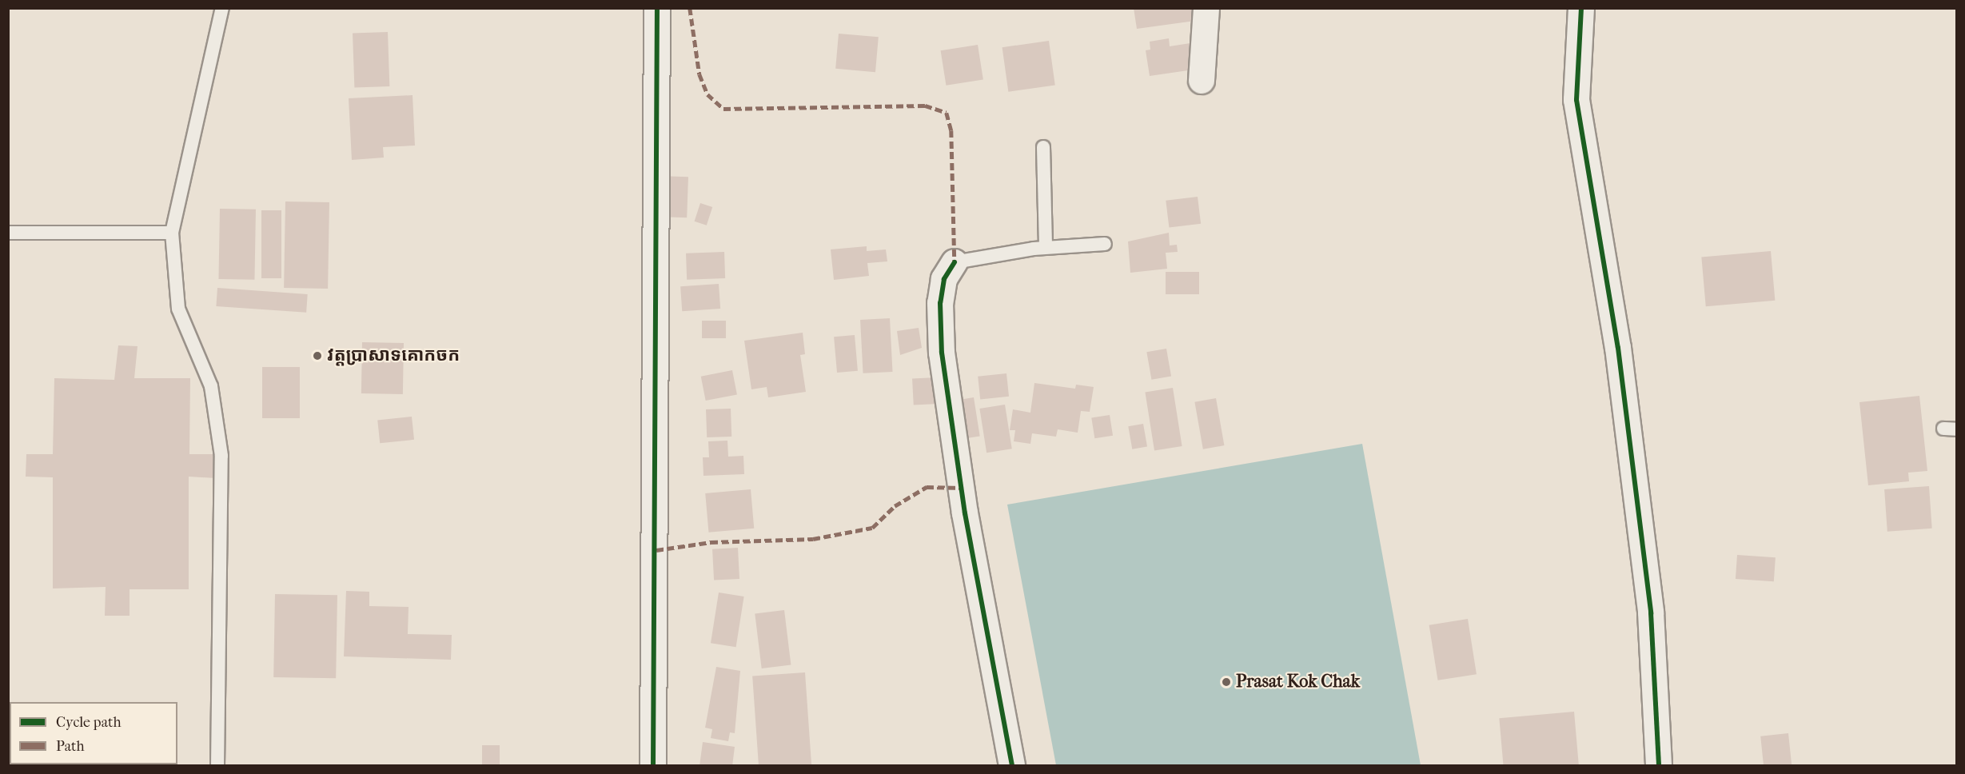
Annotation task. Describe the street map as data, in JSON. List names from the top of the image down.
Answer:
{
  "places": ["វត្តប្រាសាទគោកចក", "Prasat Kok Chak"],
  "legend": ["Cycle path", "Path"]
}
